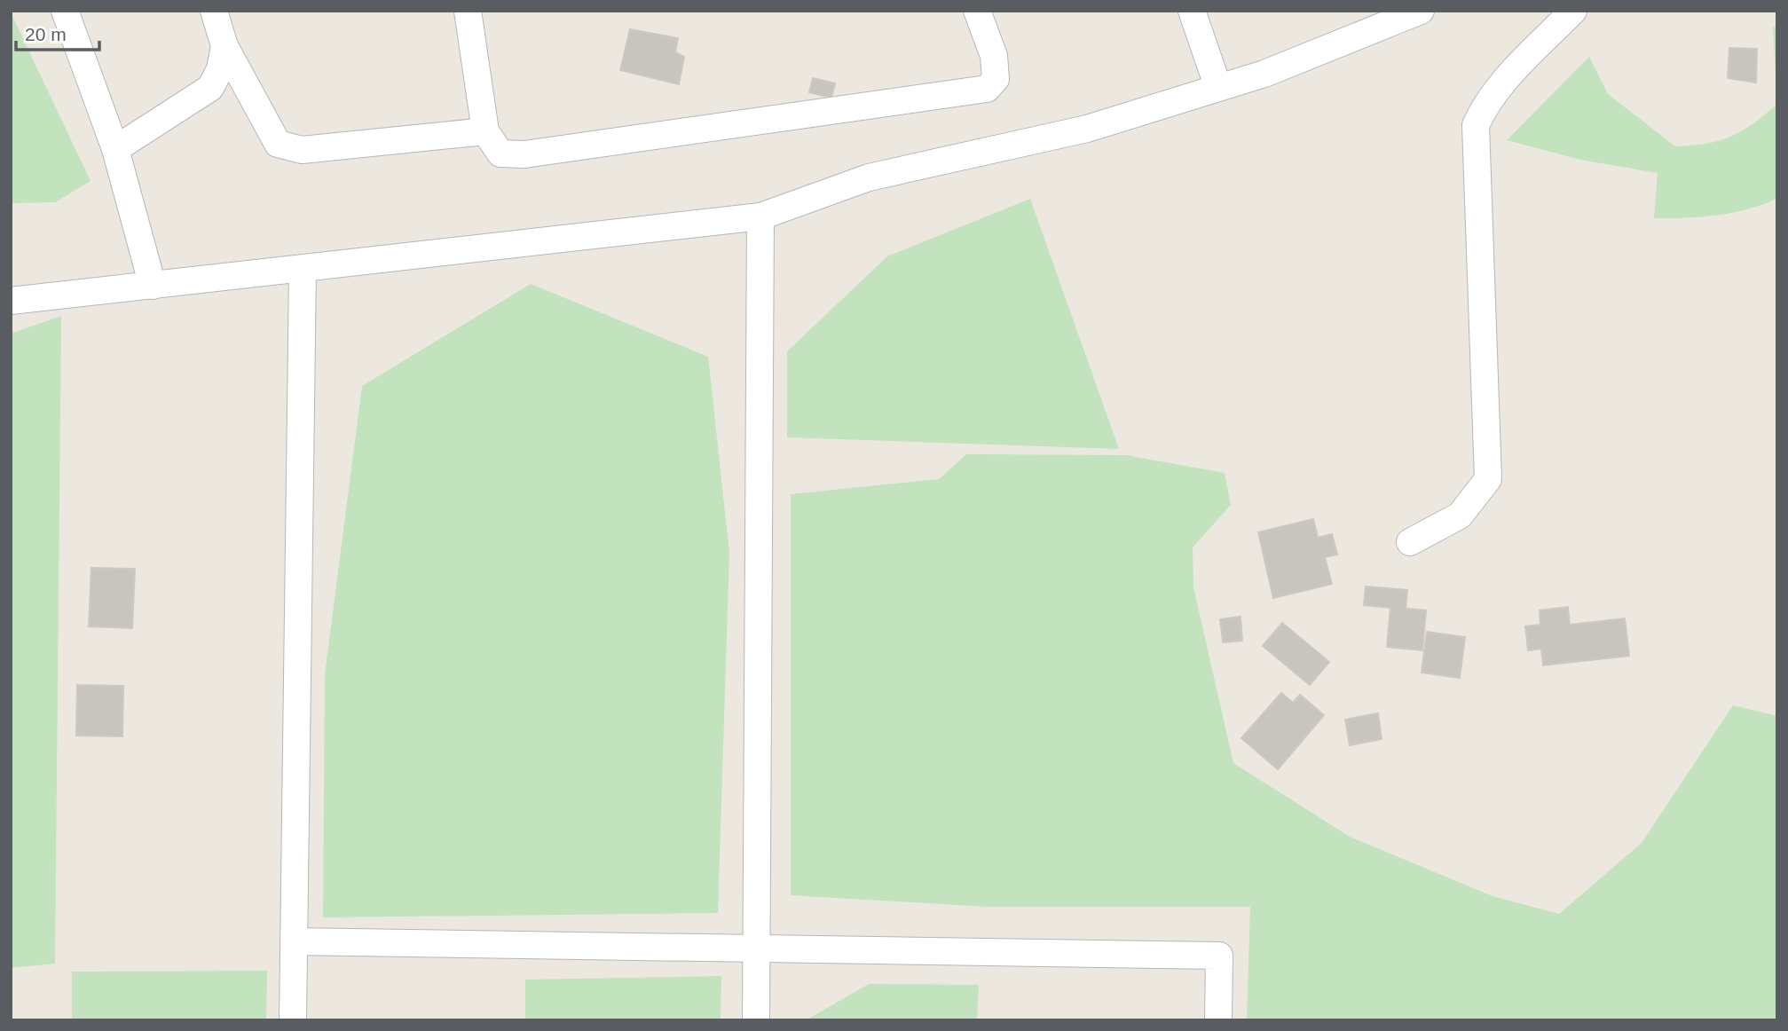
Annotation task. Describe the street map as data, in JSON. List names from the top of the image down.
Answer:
{
  "scale_bar": "20 m"
}
